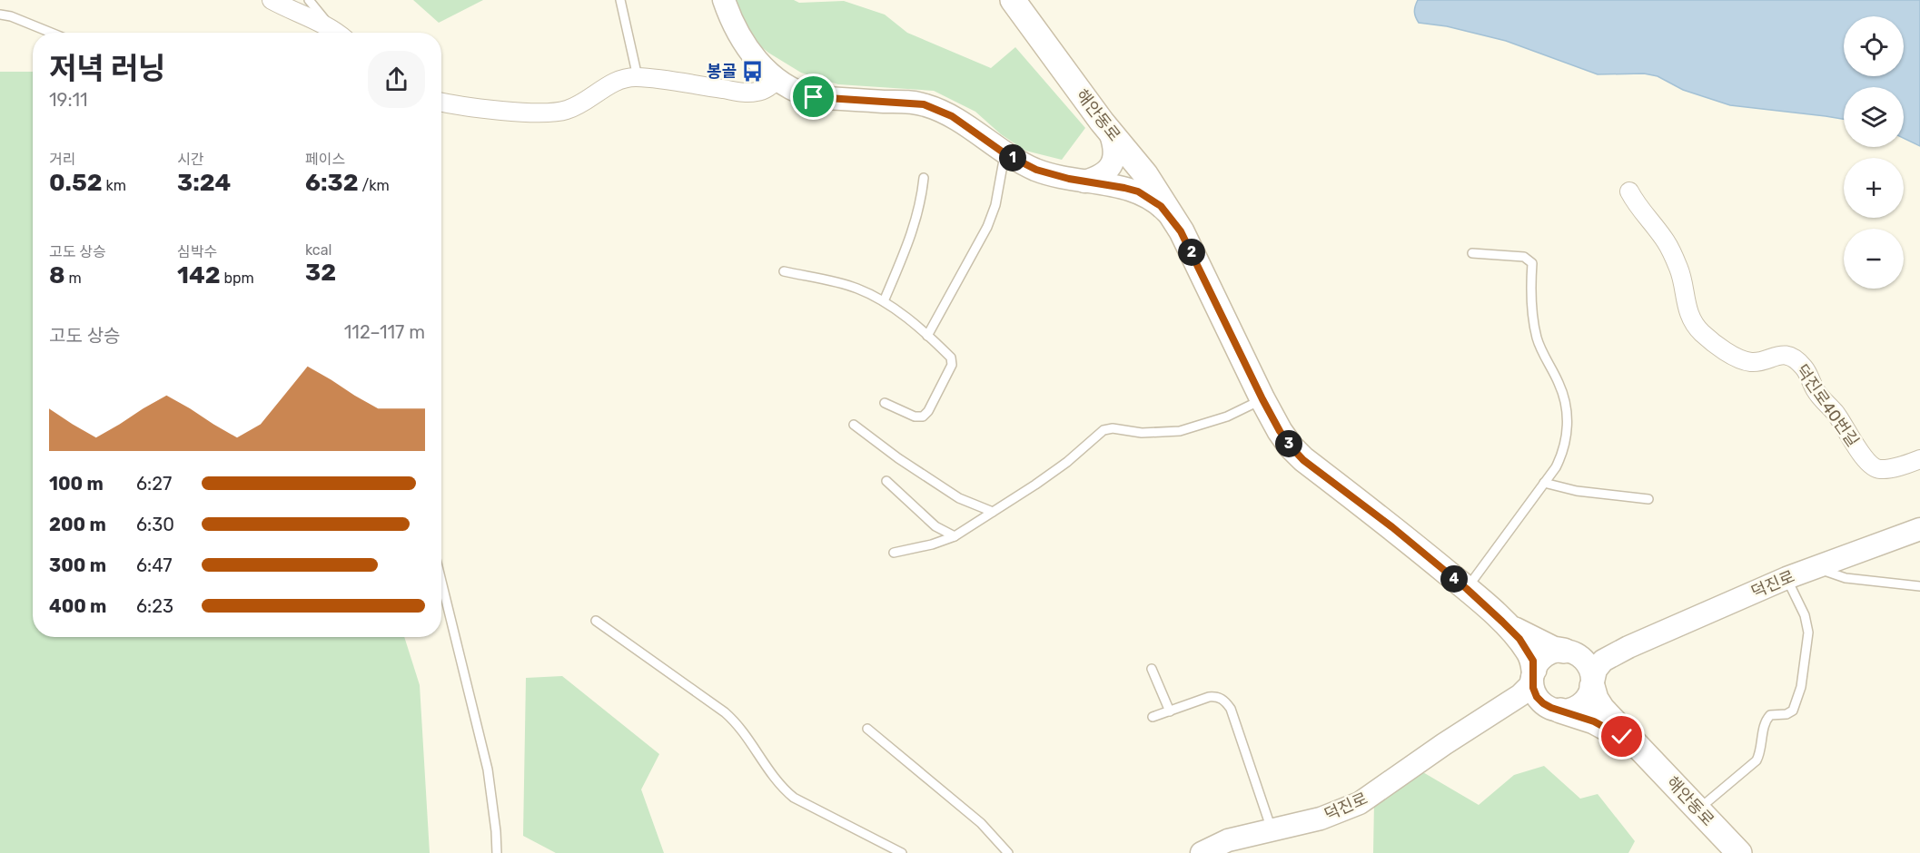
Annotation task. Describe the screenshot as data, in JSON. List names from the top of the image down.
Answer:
{
  "streets": {
    "main road": ["해안동로"],
    "street": ["덕진로40번길", "덕진로"]
  },
  "crossings": [
    ["해안동로", "덕진로"]
  ],
  "places": {
    "bus stop": ["봉골"]
  },
  "page": {
    "map_buttons": ["+", "−"],
    "heading": ["저녁 러닝", "19:11"],
    "stats": [
      ["거리", "0.52 km"],
      ["시간", "3:24"],
      ["페이스", "6:32 /km"],
      ["고도 상승", "8 m"],
      ["심박수", "142 bpm"],
      ["kcal", "32"]
    ],
    "pins": [
      "1",
      "2",
      "3",
      "4"
    ],
    "chart": ["고도 상승", "112–117 m"],
    "list": [
      {
        "name": "100 m",
        "note": "6:27"
      },
      {
        "name": "200 m",
        "note": "6:30"
      },
      {
        "name": "300 m",
        "note": "6:47"
      },
      {
        "name": "400 m",
        "note": "6:23"
      }
    ]
  }
}
